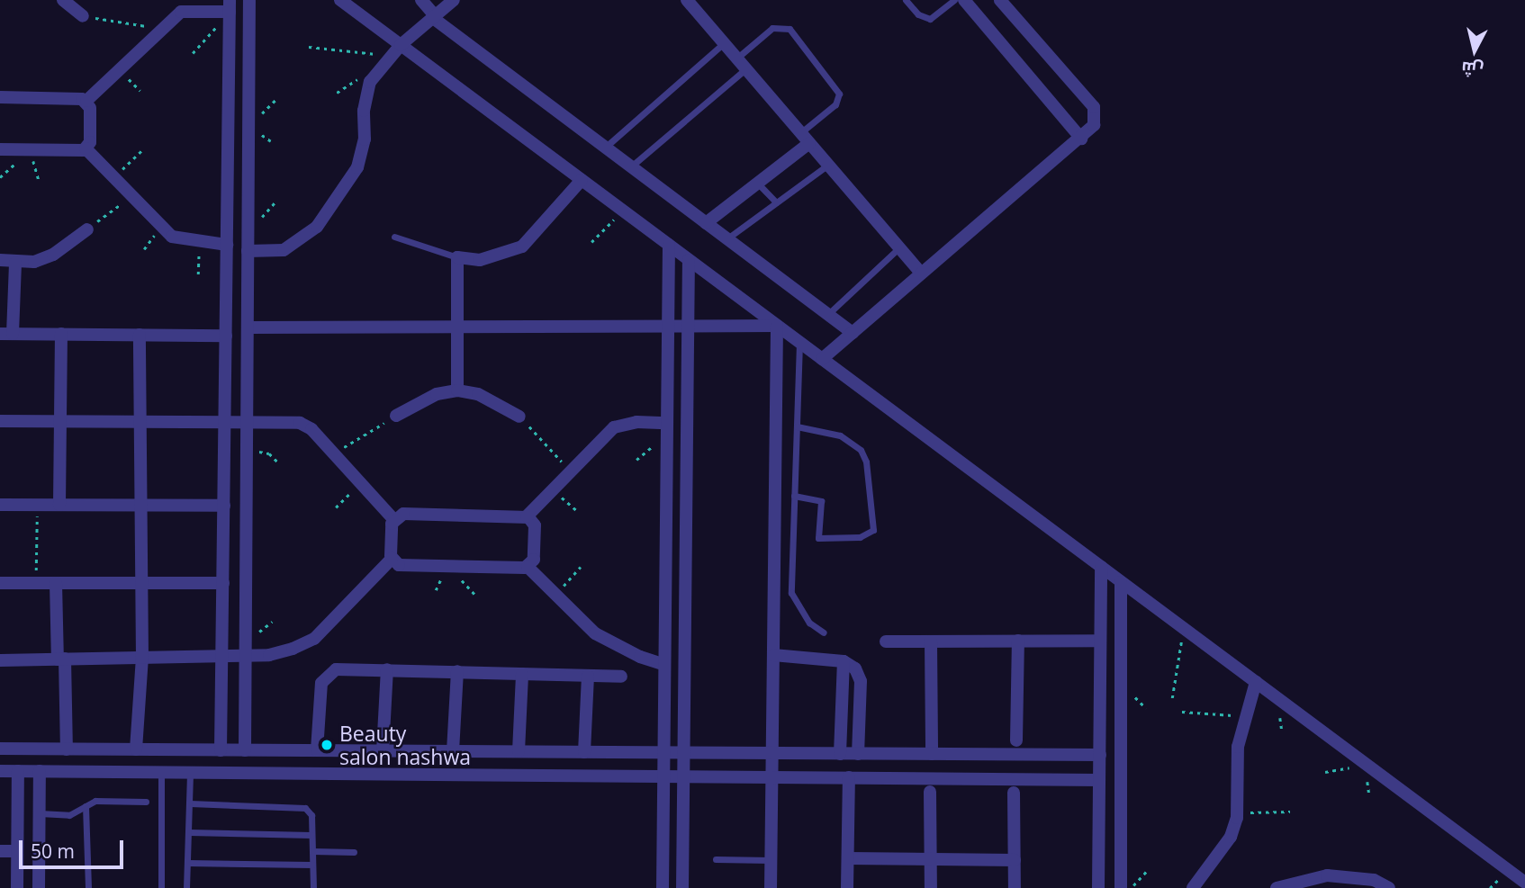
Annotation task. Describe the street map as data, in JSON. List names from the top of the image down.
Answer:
{
  "places": ["Beauty salon nashwa"],
  "scale_bar": "50 m",
  "north": "bottom"
}
